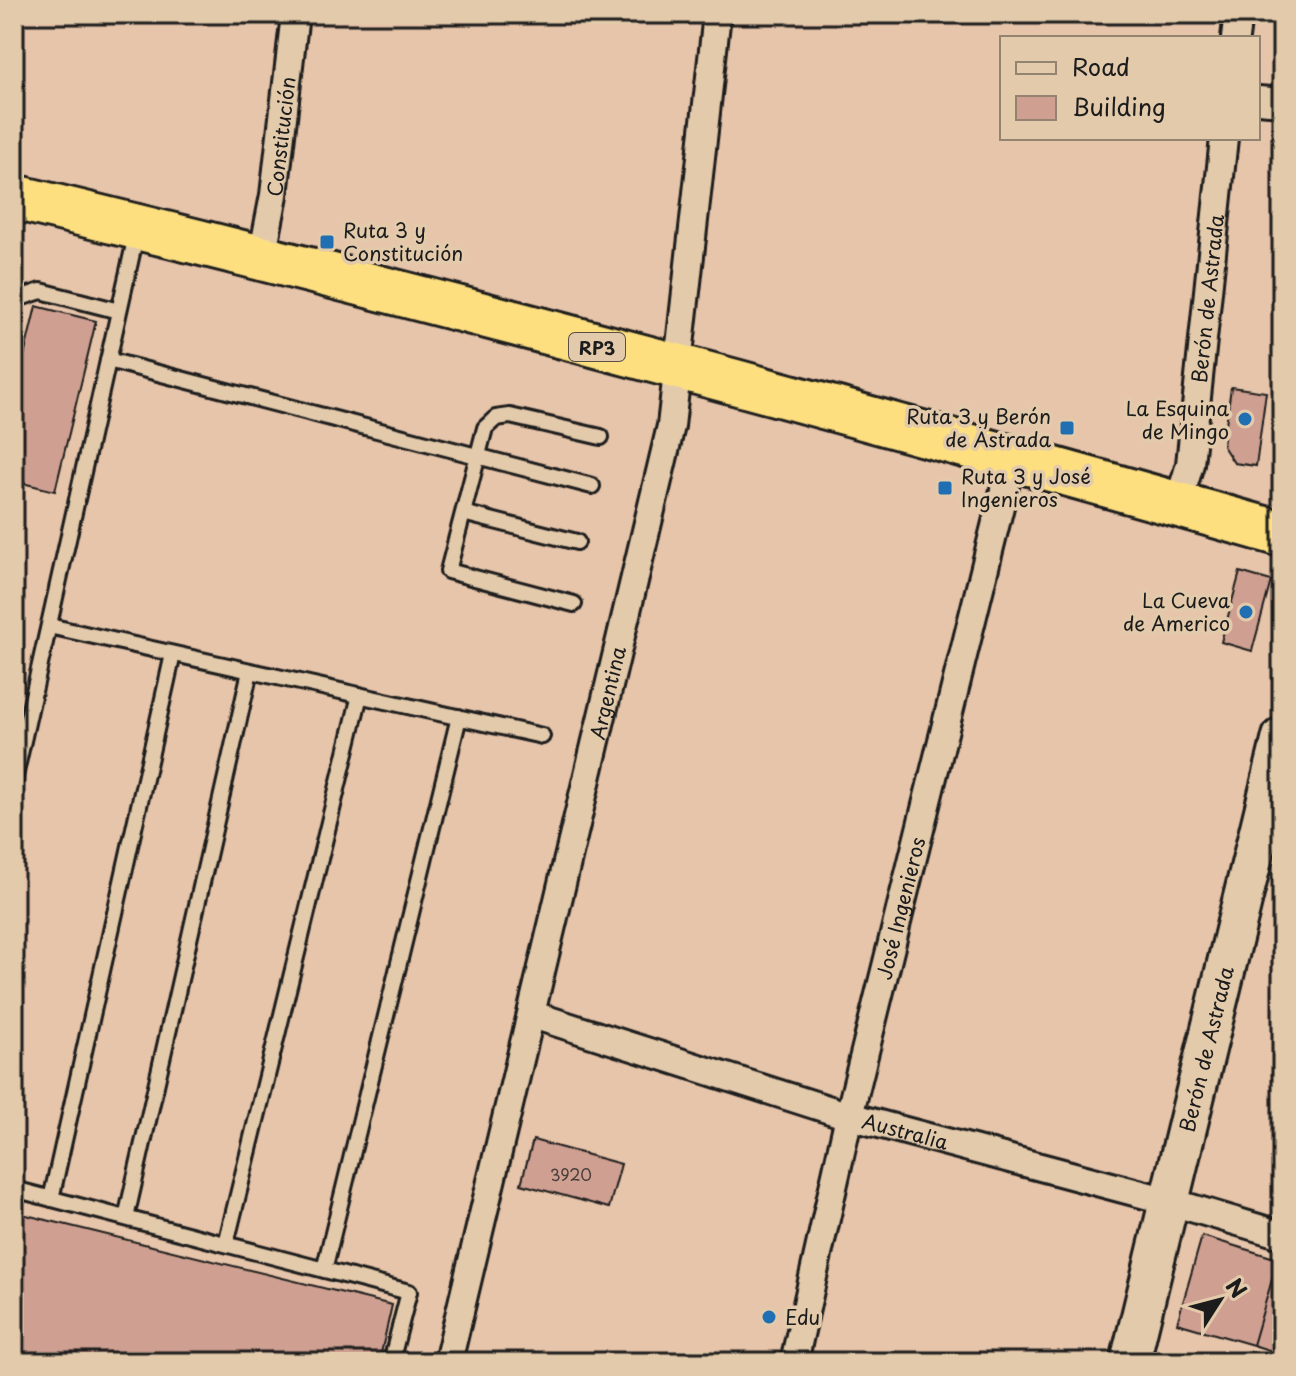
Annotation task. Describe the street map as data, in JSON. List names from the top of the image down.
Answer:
{
  "streets": {
    "highway": ["RP3"],
    "street": [
      "Constitución",
      "Berón de Astrada",
      "Argentina",
      "José Ingenieros",
      "Australia"
    ]
  },
  "crossings": [
    ["Constitución", "RP3"],
    ["Berón de Astrada", "RP3"],
    ["Berón de Astrada", "Australia"],
    ["RP3", "Argentina"],
    ["RP3", "José Ingenieros"],
    ["Argentina", "Australia"],
    ["José Ingenieros", "Australia"]
  ],
  "places": {
    "transit": ["Ruta 3 y Constitución", "Ruta 3 y Berón de Astrada", "Ruta 3 y José Ingenieros"],
    "other": ["La Esquina de Mingo", "La Cueva de Americo", "Edu"]
  },
  "house_numbers": ["3920"],
  "legend": ["Road", "Building"],
  "north": "top right"
}
